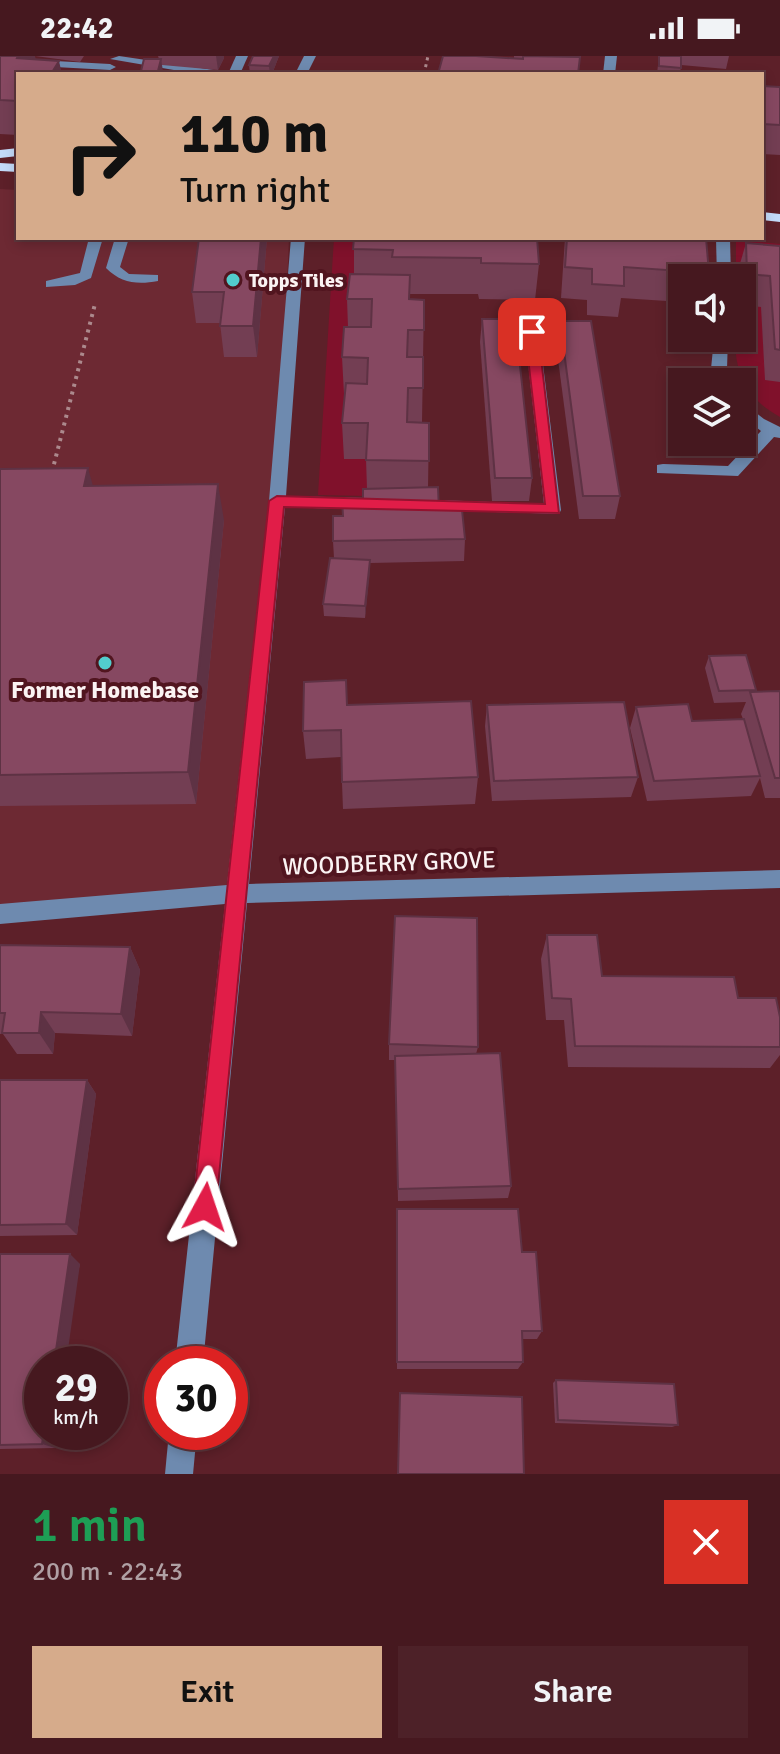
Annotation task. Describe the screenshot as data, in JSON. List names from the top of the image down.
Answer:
{
  "streets": {
    "street": ["WOODBERRY GROVE"]
  },
  "places": ["Topps Tiles", "Former Homebase"],
  "page": {
    "status": "22:42",
    "turn": ["110 m", "Turn right"],
    "speed": "29 km/h",
    "limit": "30",
    "heading": ["1 min", "200 m · 22:43"],
    "buttons": ["Exit", "Share"]
  }
}
